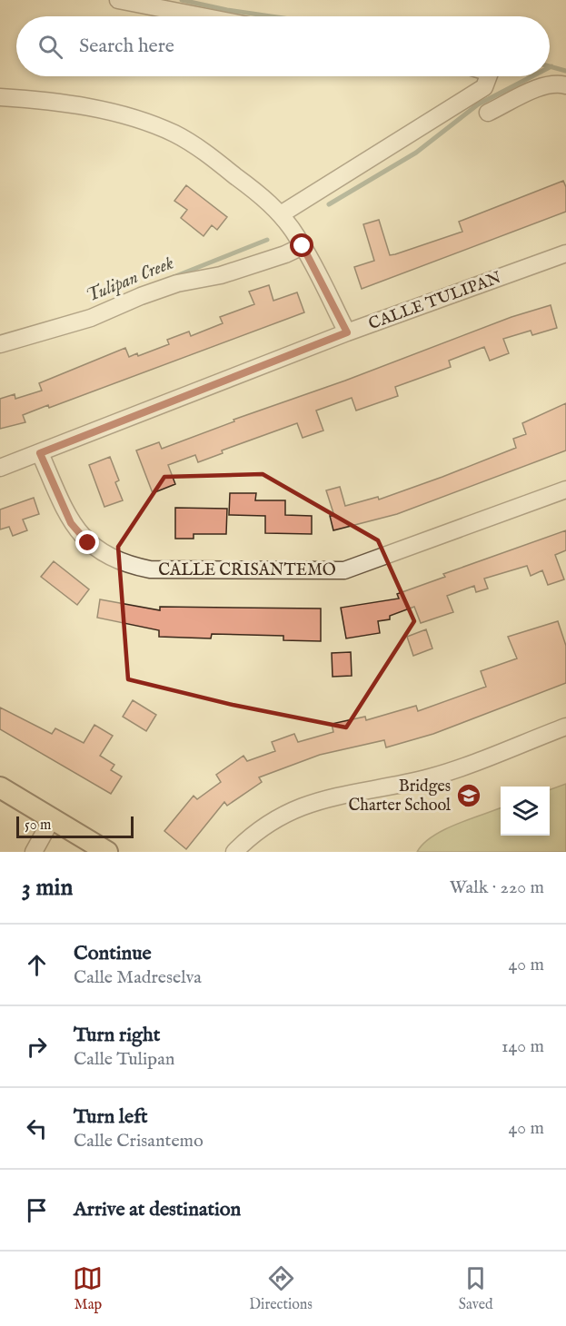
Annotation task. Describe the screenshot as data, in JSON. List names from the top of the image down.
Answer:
{
  "streets": {
    "street": ["CALLE TULIPAN", "CALLE CRISANTEMO"]
  },
  "crossings": [
    ["CALLE TULIPAN", "CALLE CRISANTEMO"]
  ],
  "water": ["Tulipan Creek"],
  "places": {
    "school or university": ["Bridges Charter School"]
  },
  "scale_bar": "50 m",
  "page": {
    "search": "Search here",
    "scale": "50 m",
    "heading": ["3 min", "Walk · 220 m"],
    "list": [
      ["Continue", "Calle Madreselva", "40 m"],
      ["Turn right", "Calle Tulipan", "140 m"],
      ["Turn left", "Calle Crisantemo", "40 m"],
      "Arrive at destination"
    ],
    "nav": ["Map", "Directions", "Saved"]
  }
}
